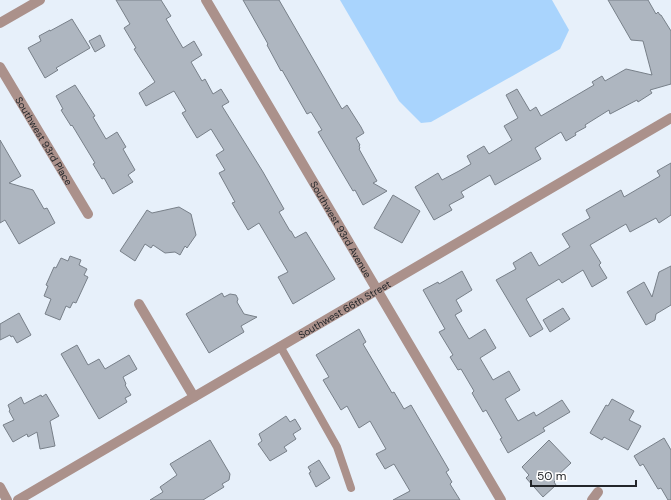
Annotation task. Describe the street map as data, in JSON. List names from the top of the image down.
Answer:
{
  "streets": {
    "street": ["Southwest 93rd Place", "Southwest 93rd Avenue", "Southwest 66th Street"]
  },
  "crossings": [
    ["Southwest 93rd Avenue", "Southwest 66th Street"]
  ],
  "scale_bar": "50 m"
}
